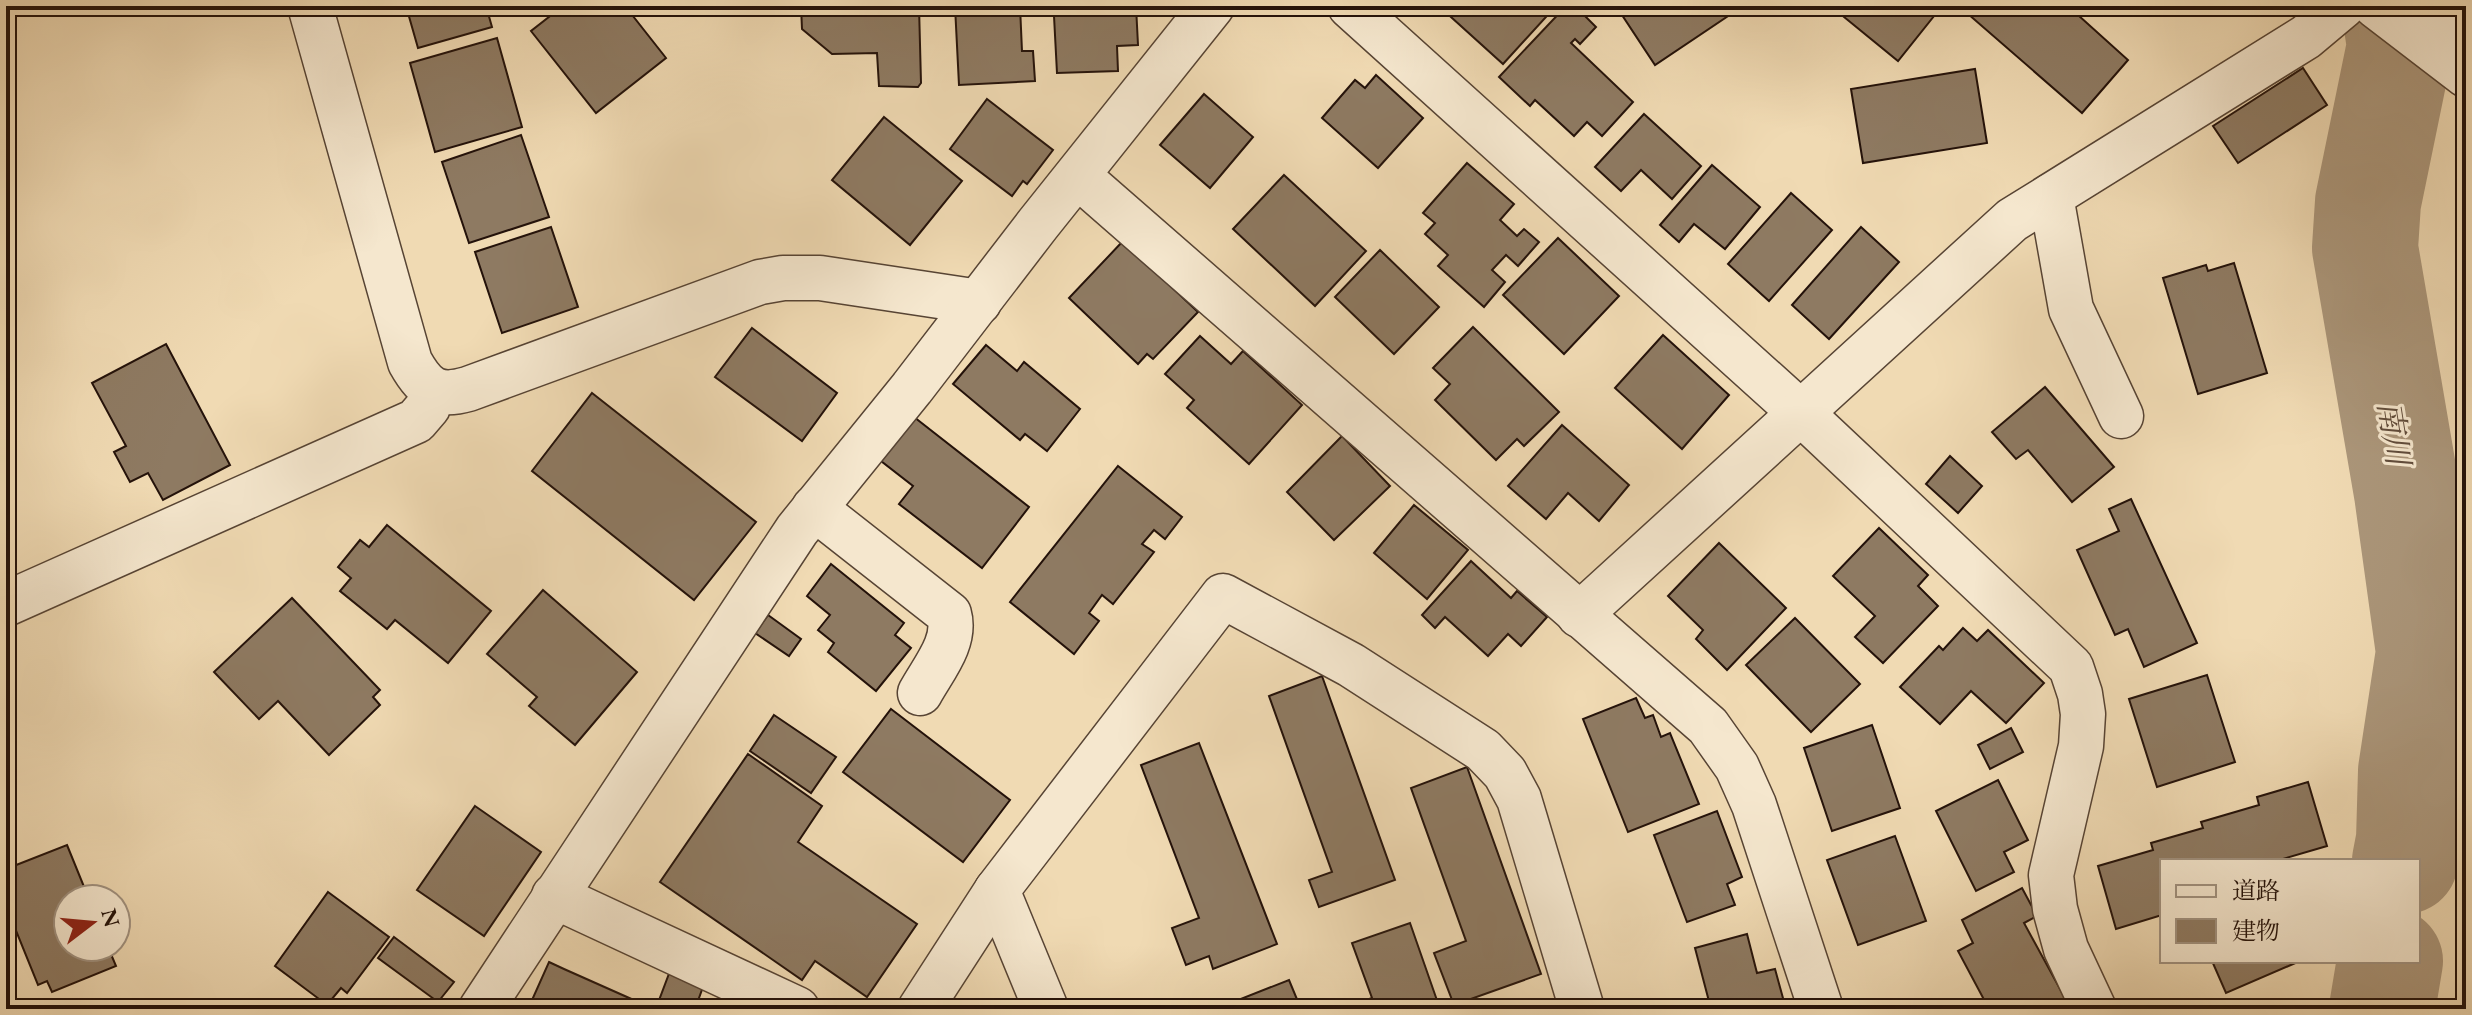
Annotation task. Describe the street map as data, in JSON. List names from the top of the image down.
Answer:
{
  "water": ["南川"],
  "legend": ["道路", "建物"],
  "north": "right"
}
